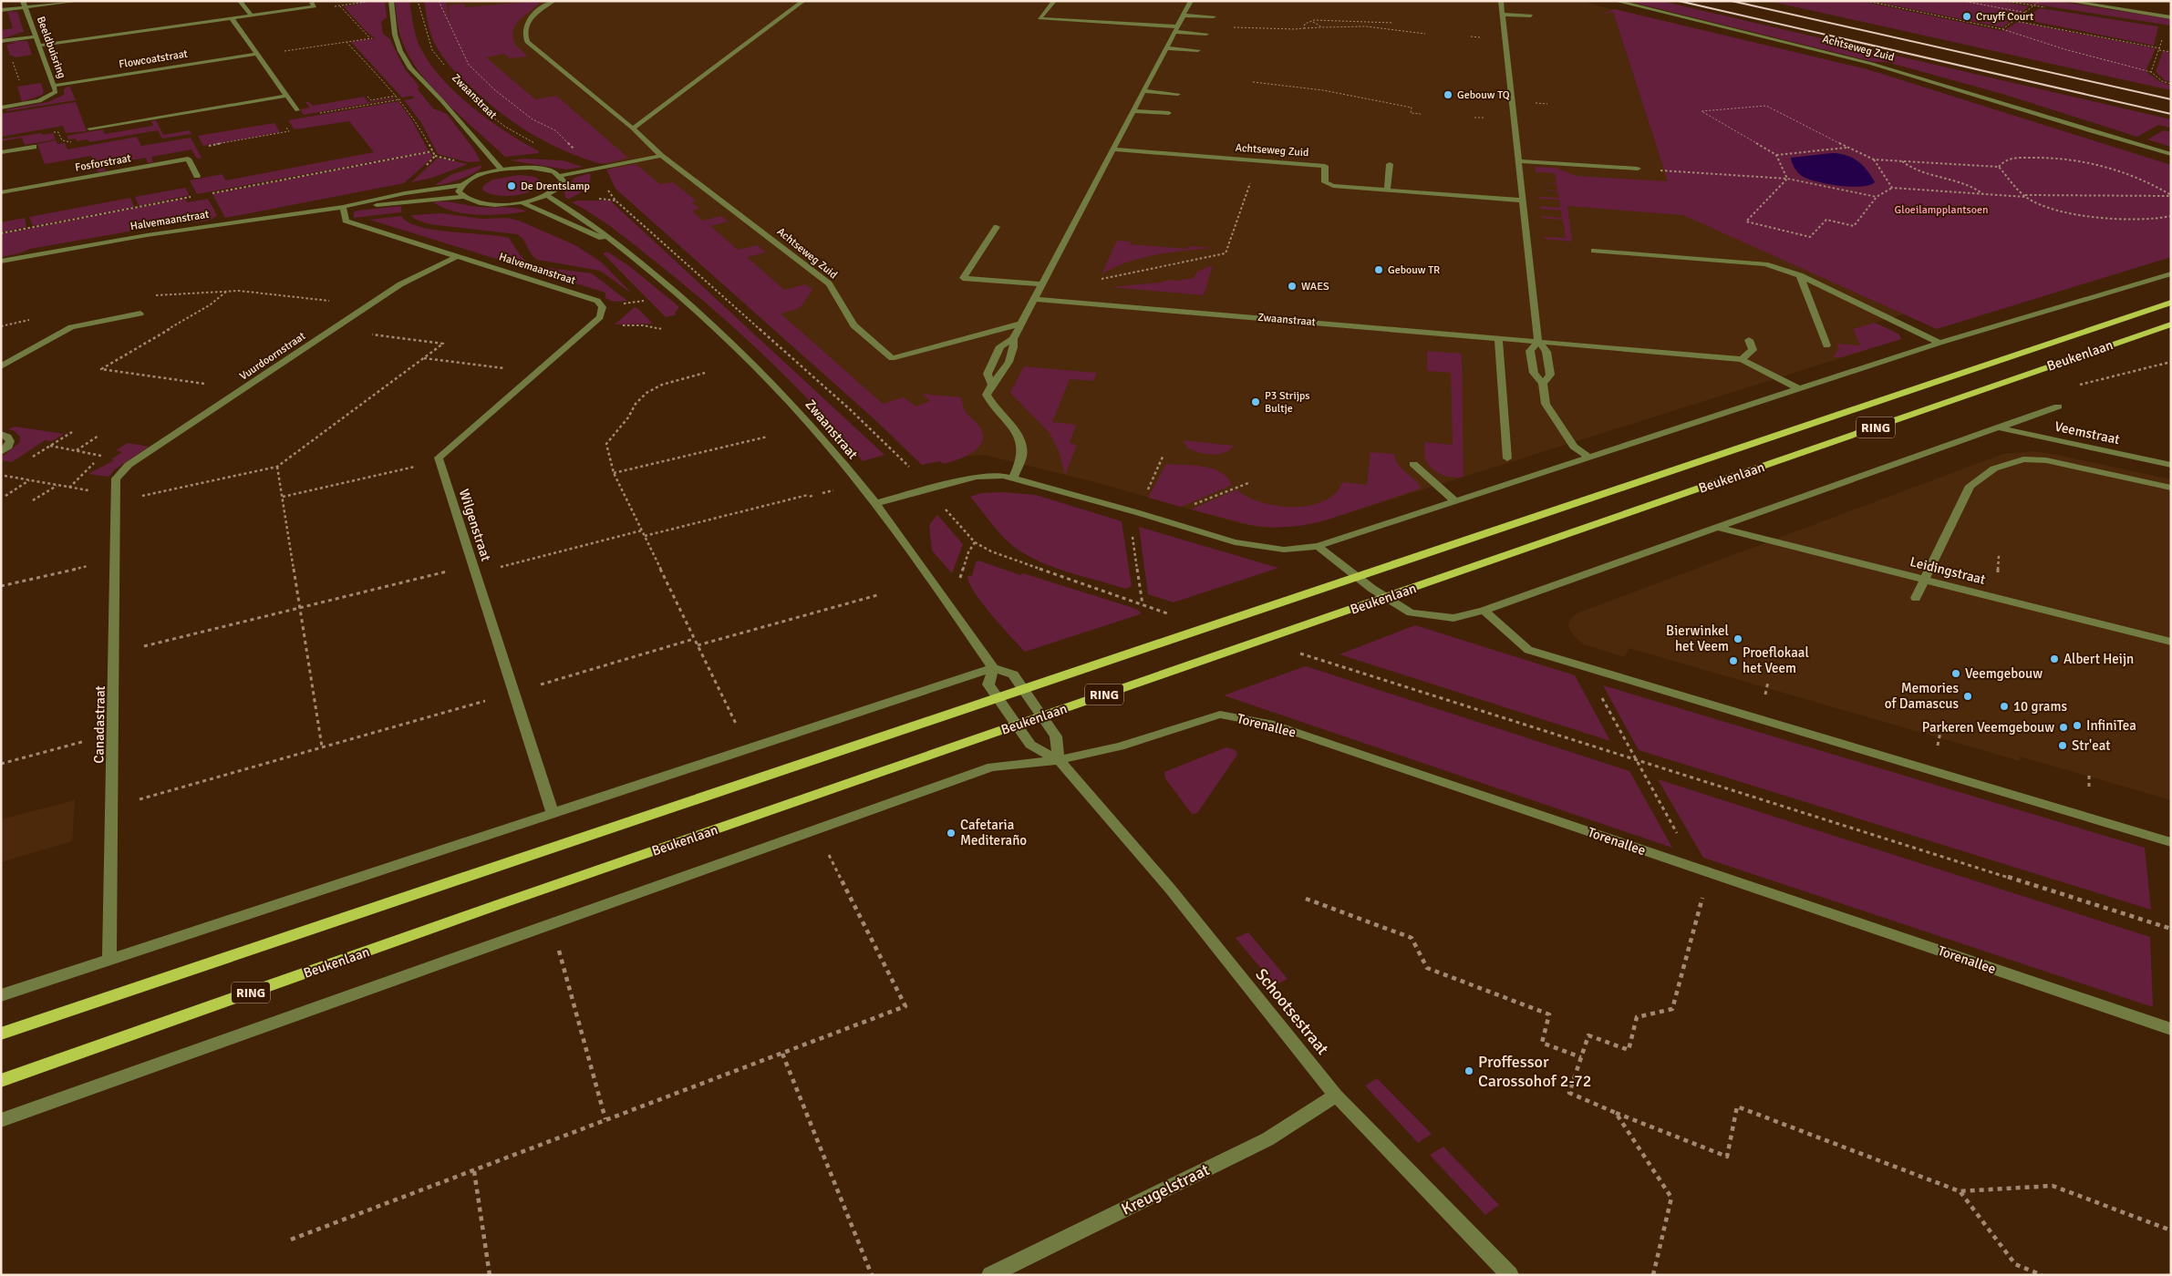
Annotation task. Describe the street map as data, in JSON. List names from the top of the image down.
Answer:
{
  "streets": {
    "main road": ["Beukenlaan", "RING"],
    "street": [
      "Beeldbuisring",
      "Achtseweg Zuid",
      "Flowcoatstraat",
      "Zwaanstraat",
      "Fosforstraat",
      "Halvemaanstraat",
      "Vuurdoornstraat",
      "Veemstraat",
      "Wilgenstraat",
      "Leidingstraat",
      "Canadastraat",
      "Torenallee",
      "Schootsestraat",
      "Kreugelstraat"
    ]
  },
  "crossings": [
    ["Beeldbuisring", "Flowcoatstraat"],
    ["Zwaanstraat", "Schootsestraat"],
    ["Halvemaanstraat", "Vuurdoornstraat"],
    ["Halvemaanstraat", "Wilgenstraat"],
    ["Vuurdoornstraat", "Canadastraat"],
    ["Torenallee", "Schootsestraat"],
    ["Schootsestraat", "Kreugelstraat"]
  ],
  "parks": ["Gloeilampplantsoen"],
  "places": [
    "Cruyff Court",
    "Gebouw TQ",
    "De Drentslamp",
    "Gebouw TR",
    "WAES",
    "P3 Strijps Bultje",
    "Bierwinkel het Veem",
    "Albert Heijn",
    "Proeflokaal het Veem",
    "Veemgebouw",
    "Memories of Damascus",
    "10 grams",
    "InfiniTea",
    "Parkeren Veemgebouw",
    "Str'eat",
    "Cafetaria Mediteraño",
    "Proffessor Carossohof 2-72"
  ]
}
